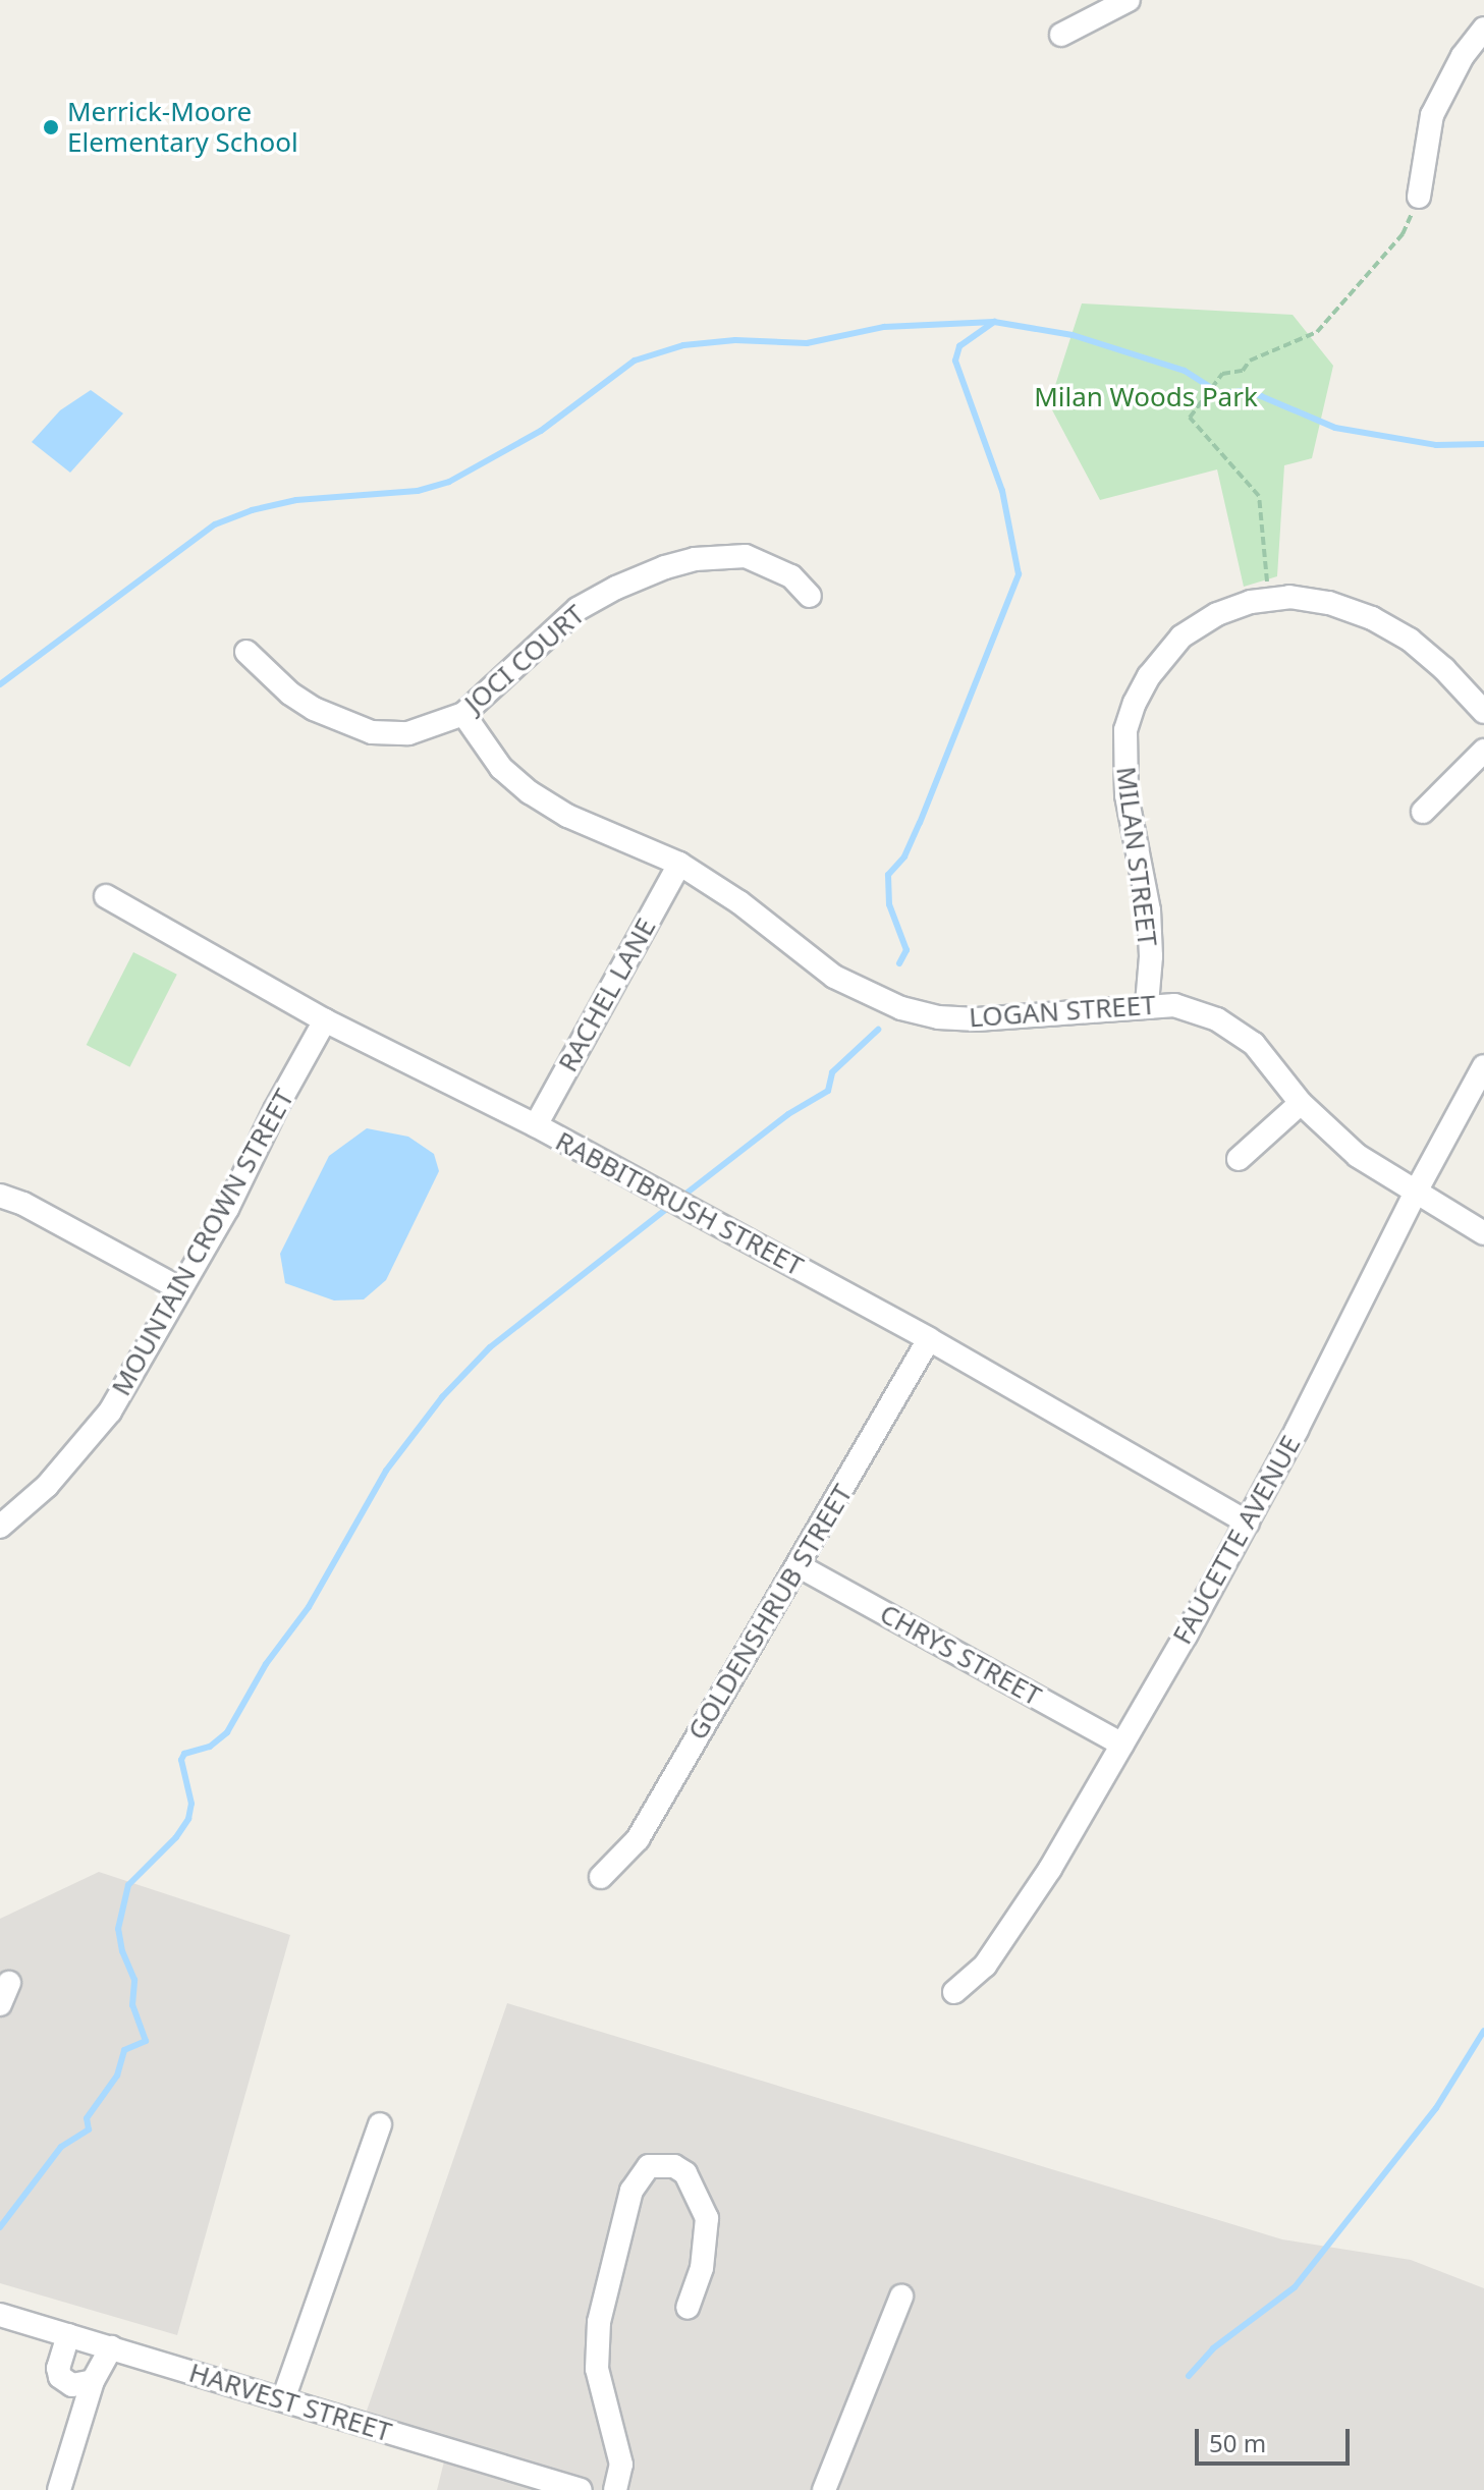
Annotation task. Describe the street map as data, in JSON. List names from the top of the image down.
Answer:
{
  "streets": {
    "street": [
      "JOCI COURT",
      "MILAN STREET",
      "RACHEL LANE",
      "LOGAN STREET",
      "RABBITBRUSH STREET",
      "MOUNTAIN CROWN STREET",
      "FAUCETTE AVENUE",
      "GOLDENSHRUB STREET",
      "CHRYS STREET",
      "HARVEST STREET"
    ]
  },
  "crossings": [
    ["JOCI COURT", "LOGAN STREET"],
    ["MILAN STREET", "LOGAN STREET"],
    ["RACHEL LANE", "LOGAN STREET"],
    ["RACHEL LANE", "RABBITBRUSH STREET"],
    ["LOGAN STREET", "FAUCETTE AVENUE"],
    ["RABBITBRUSH STREET", "MOUNTAIN CROWN STREET"],
    ["RABBITBRUSH STREET", "FAUCETTE AVENUE"],
    ["RABBITBRUSH STREET", "GOLDENSHRUB STREET"],
    ["FAUCETTE AVENUE", "CHRYS STREET"],
    ["GOLDENSHRUB STREET", "CHRYS STREET"]
  ],
  "parks": ["Milan Woods Park"],
  "places": ["Merrick-Moore Elementary School"],
  "scale_bar": "50 m"
}
